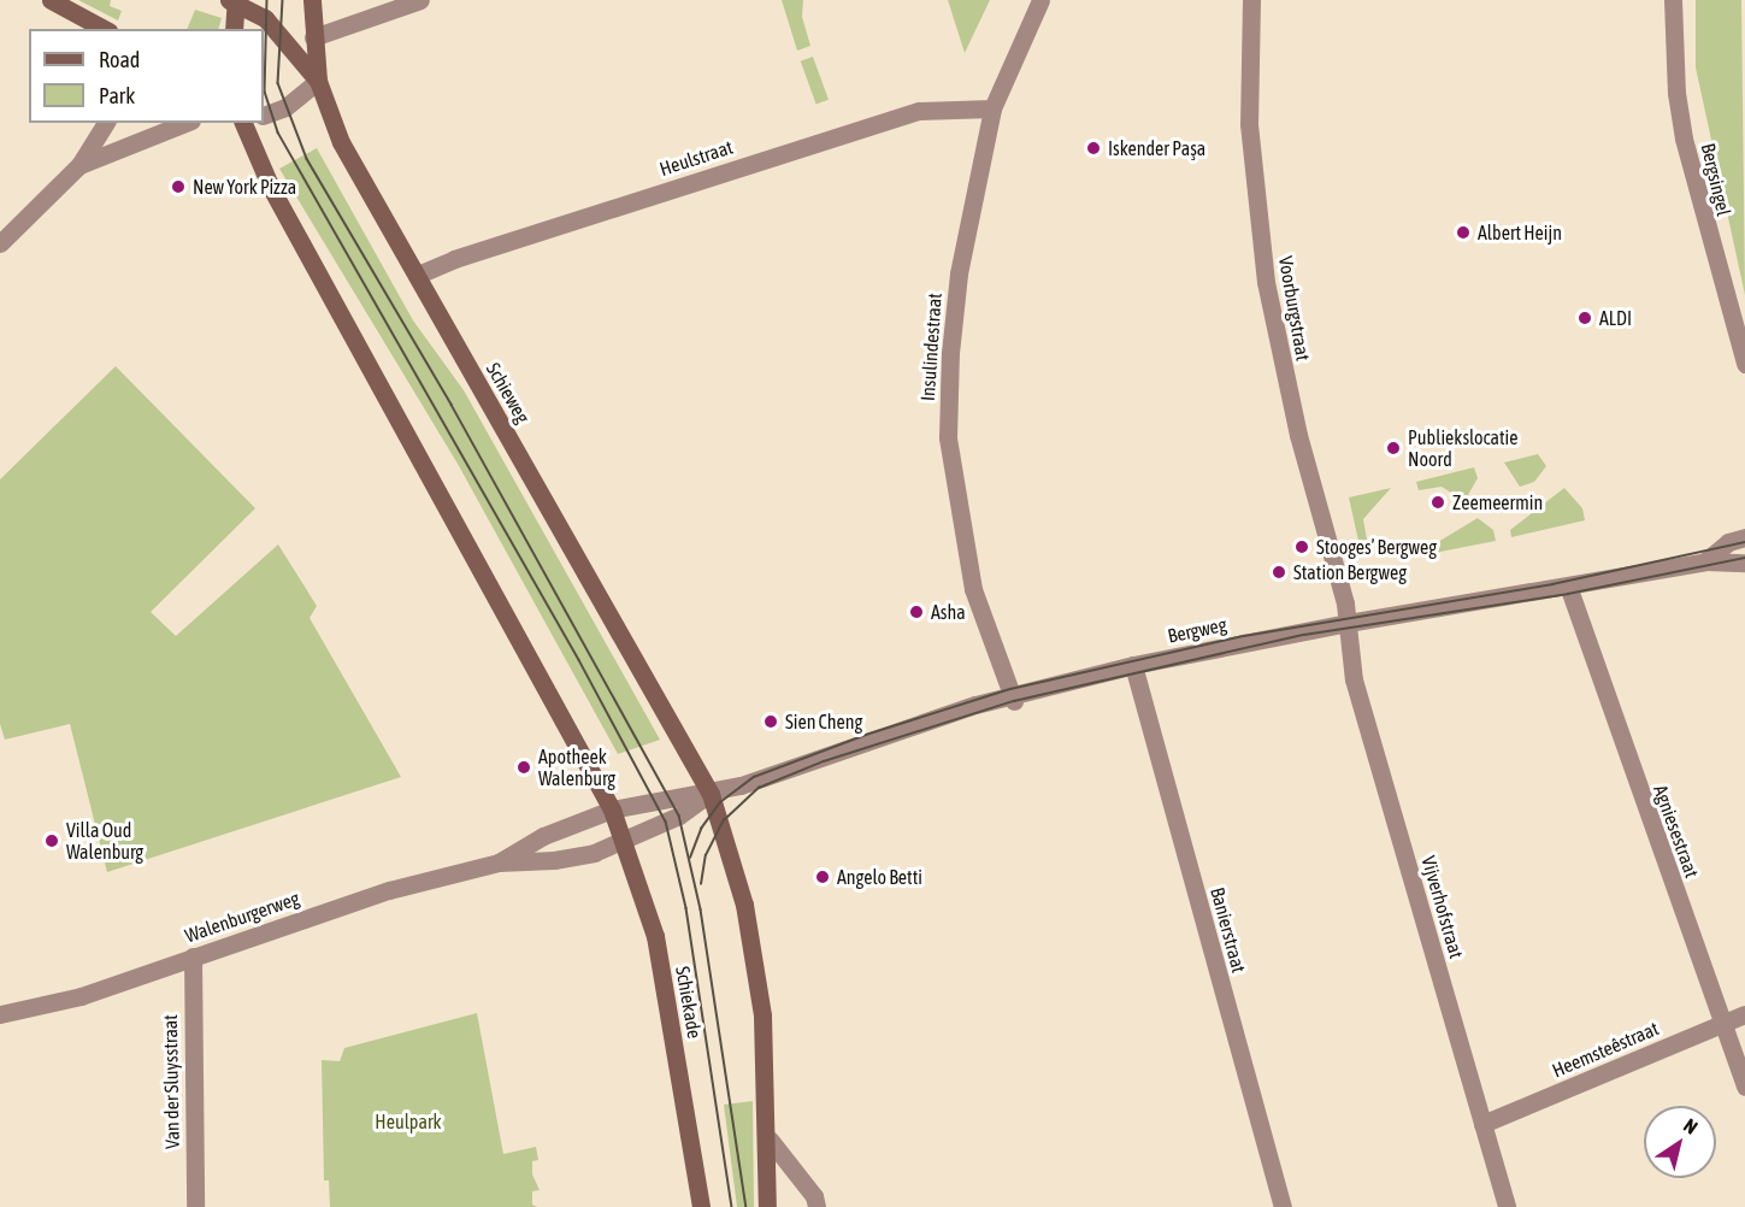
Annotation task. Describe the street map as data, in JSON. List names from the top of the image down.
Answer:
{
  "streets": {
    "main road": ["Schieweg", "Schiekade"],
    "street": [
      "Heulstraat",
      "Bergsingel",
      "Voorburgstraat",
      "Insulindestraat",
      "Bergweg",
      "Agniesestraat",
      "Vijverhofstraat",
      "Walenburgerweg",
      "Banierstraat",
      "Heemsteêstraat",
      "Van der Sluysstraat"
    ]
  },
  "crossings": [
    ["Heulstraat", "Insulindestraat"],
    ["Heulstraat", "Schieweg"],
    ["Voorburgstraat", "Bergweg"],
    ["Voorburgstraat", "Vijverhofstraat"],
    ["Insulindestraat", "Bergweg"],
    ["Schieweg", "Bergweg"],
    ["Schieweg", "Walenburgerweg"],
    ["Bergweg", "Agniesestraat"],
    ["Bergweg", "Vijverhofstraat"],
    ["Bergweg", "Walenburgerweg"],
    ["Bergweg", "Banierstraat"],
    ["Agniesestraat", "Heemsteêstraat"],
    ["Vijverhofstraat", "Heemsteêstraat"],
    ["Walenburgerweg", "Schiekade"],
    ["Walenburgerweg", "Van der Sluysstraat"]
  ],
  "parks": ["Heulpark"],
  "places": [
    "Iskender Paşa",
    "New York Pizza",
    "Albert Heijn",
    "ALDI",
    "Publiekslocatie Noord",
    "Zeemeermin",
    "Stooges’ Bergweg",
    "Station Bergweg",
    "Asha",
    "Sien Cheng",
    "Apotheek Walenburg",
    "Villa Oud Walenburg",
    "Angelo Betti"
  ],
  "legend": ["Road", "Park"],
  "north": "top right"
}
